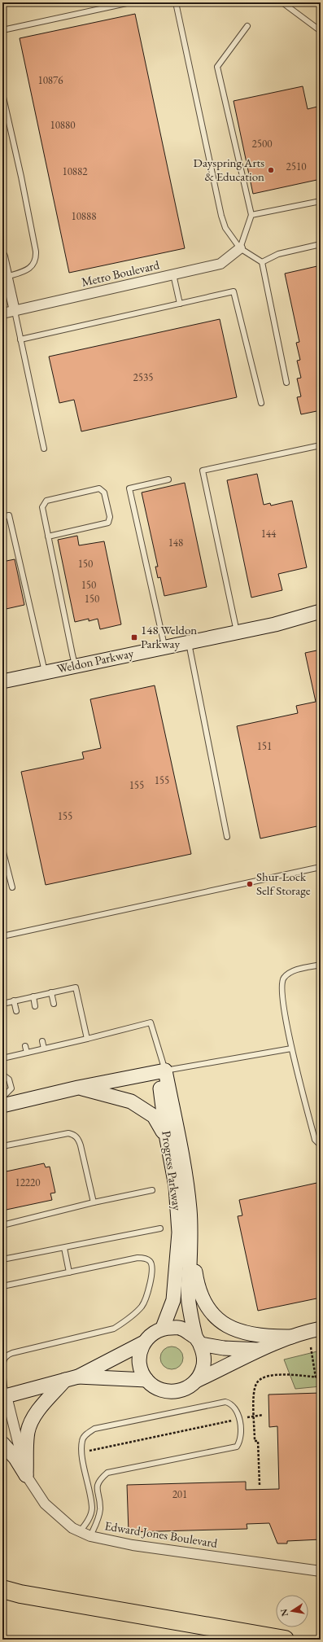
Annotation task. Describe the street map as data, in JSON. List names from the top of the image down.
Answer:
{
  "streets": {
    "street": [
      "Metro Boulevard",
      "Weldon Parkway",
      "Progress Parkway",
      "Edward Jones Boulevard"
    ]
  },
  "places": {
    "other": ["Dayspring Arts & Education", "Shur-Lock Self Storage"],
    "transit": ["148 Weldon Parkway"]
  },
  "house_numbers": [
    "10876",
    "10880",
    "2500",
    "2510",
    "10882",
    "10888",
    "2535",
    "144",
    "148",
    "150",
    "150",
    "150",
    "151",
    "155",
    "155",
    "155",
    "12220",
    "201"
  ],
  "north": "left"
}
